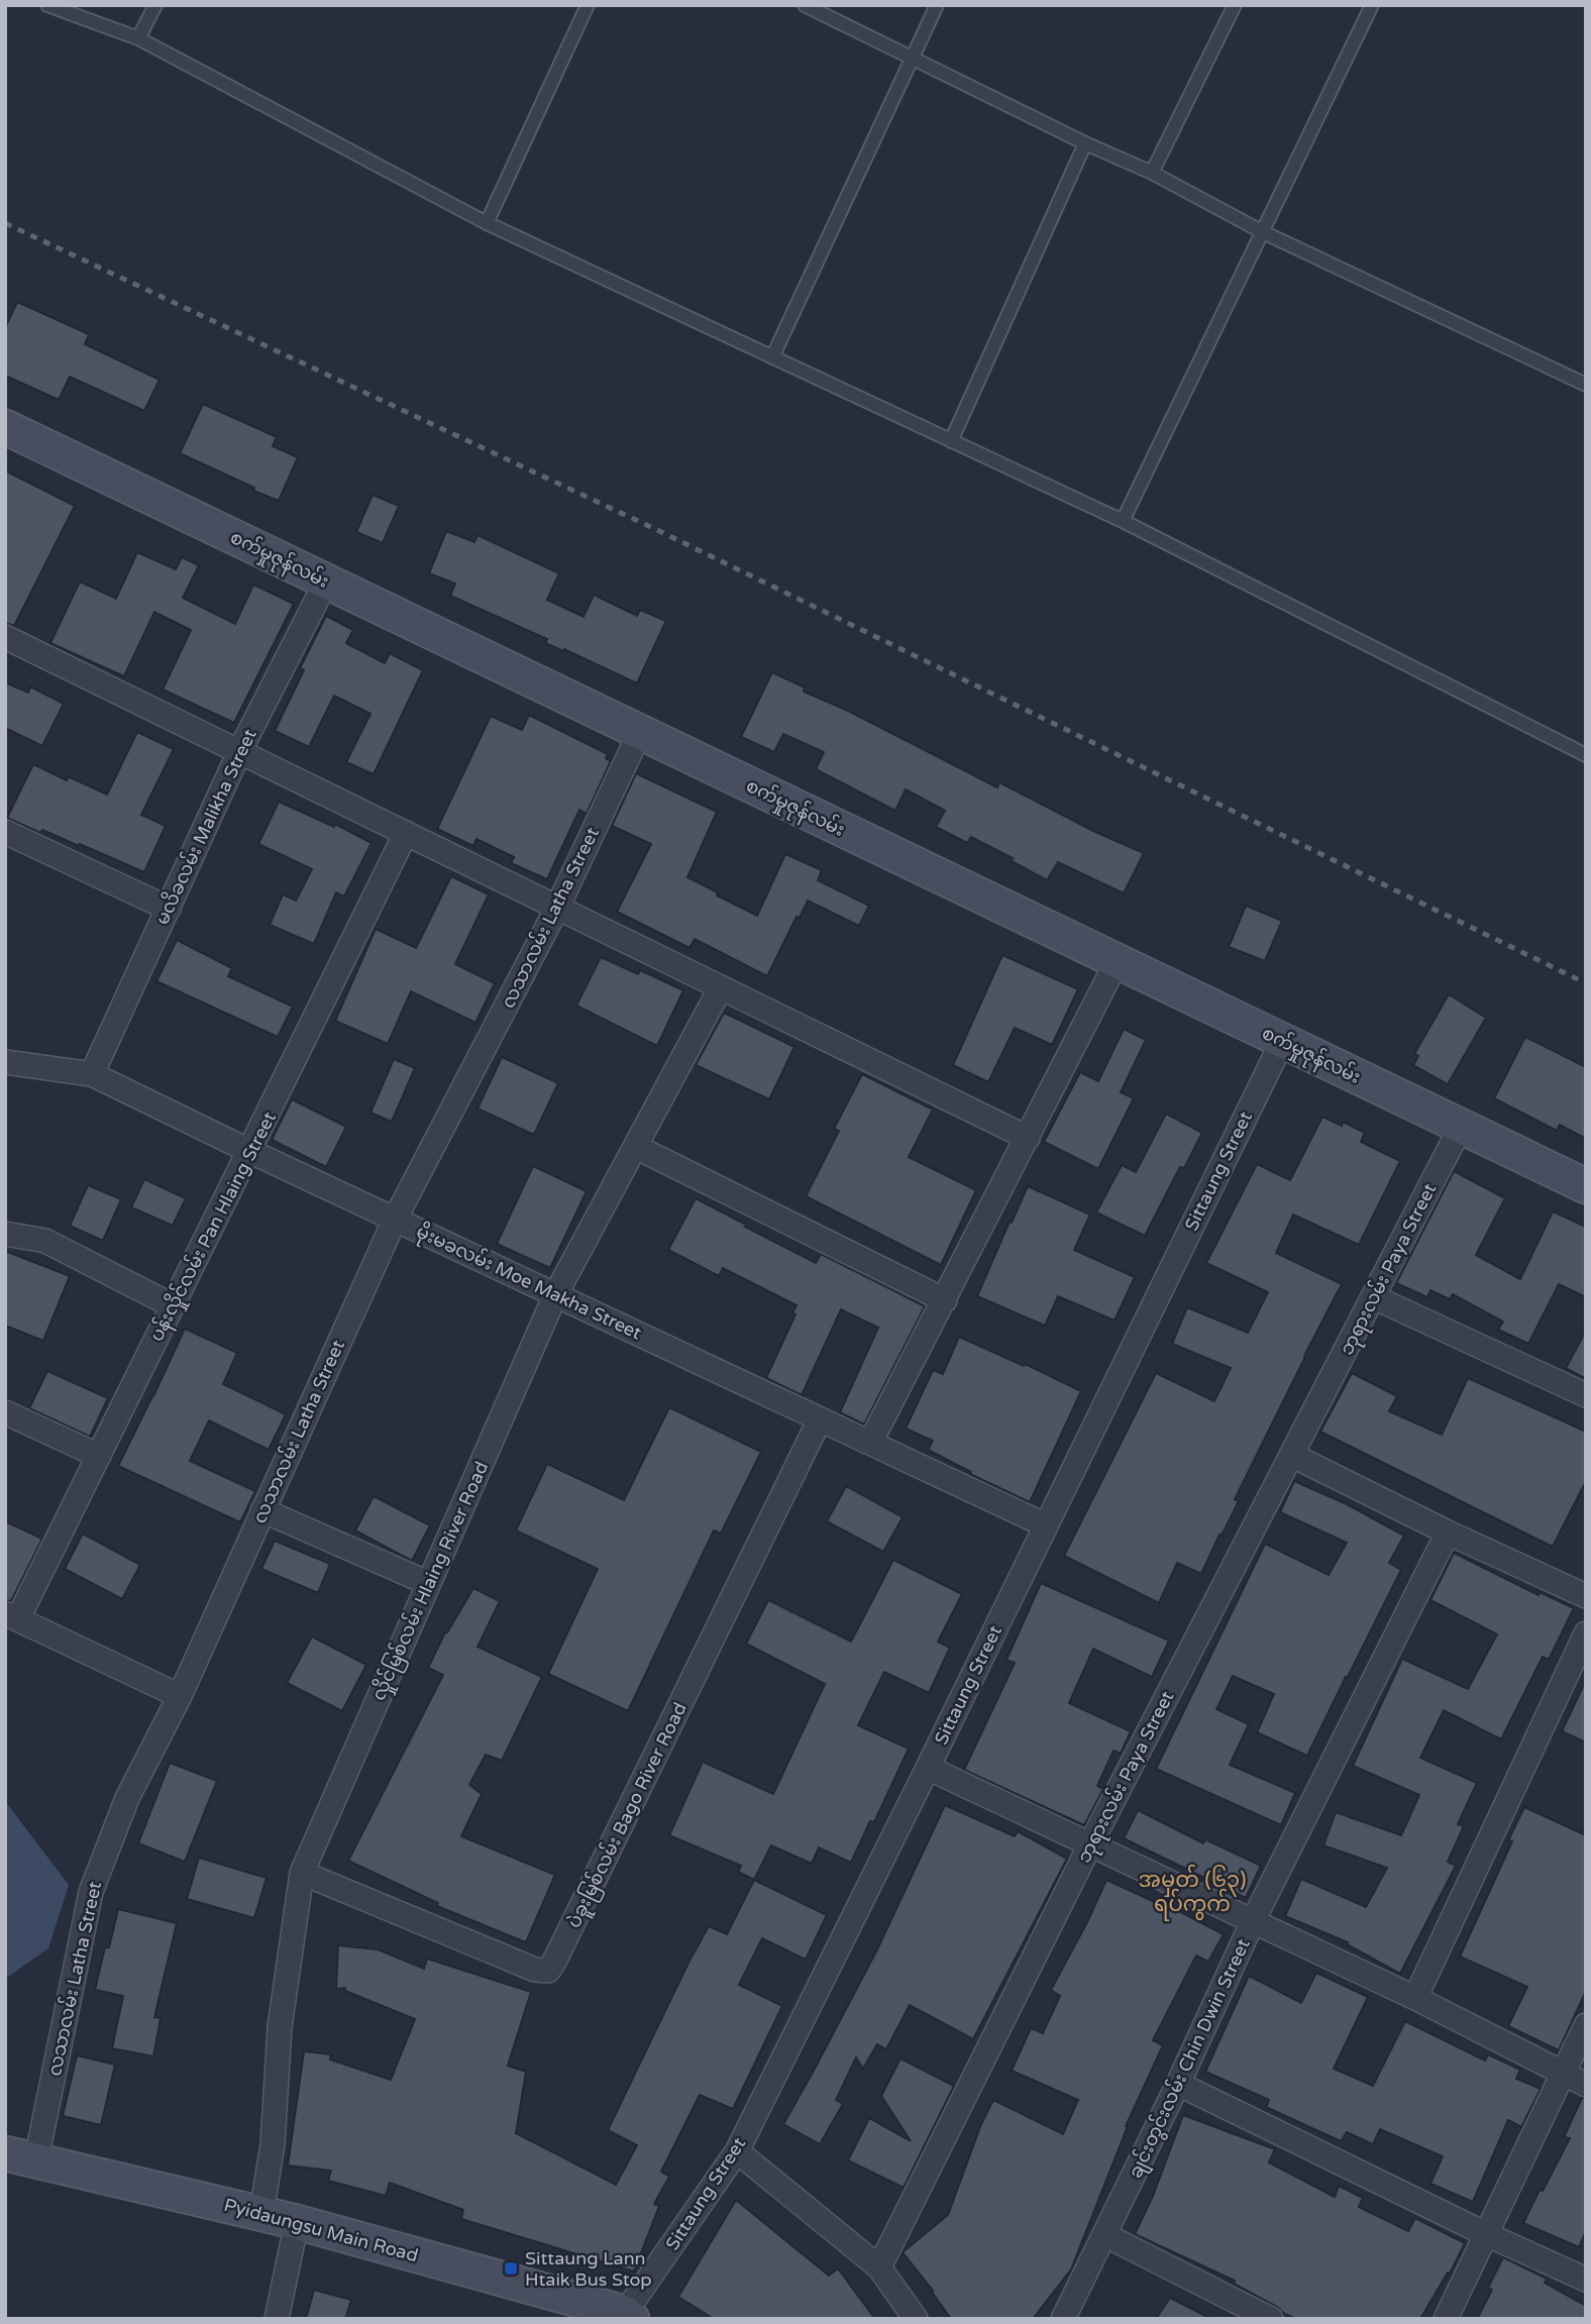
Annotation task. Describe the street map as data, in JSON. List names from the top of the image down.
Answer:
{
  "streets": {
    "street": [
      "စက်မှုဇုန်လမ်း",
      "မလိခလမ်း Malikha Street",
      "လသာလမ်း Latha Street",
      "Sittaung Street",
      "ပန်းလှိုင်လမ်း Pan Hlaing Street",
      "ဘုရားလမ်း Paya Street",
      "မိုးမခလမ်း Moe Makha Street",
      "လှိုင်မြစ်လမ်း Hlaing River Road",
      "ပဲခူးမြစ်လမ်း Bago River Road",
      "ချင်းတွင်းလမ်း Chin Dwin Street",
      "Pyidaungsu Main Road"
    ]
  },
  "crossings": [
    ["စက်မှုဇုန်လမ်း", "မလိခလမ်း Malikha Street"],
    ["စက်မှုဇုန်လမ်း", "လသာလမ်း Latha Street"],
    ["စက်မှုဇုန်လမ်း", "Sittaung Street"],
    ["စက်မှုဇုန်လမ်း", "ဘုရားလမ်း Paya Street"],
    ["မလိခလမ်း Malikha Street", "မိုးမခလမ်း Moe Makha Street"],
    ["လသာလမ်း Latha Street", "မိုးမခလမ်း Moe Makha Street"],
    ["လသာလမ်း Latha Street", "Pyidaungsu Main Road"],
    ["Sittaung Street", "မိုးမခလမ်း Moe Makha Street"],
    ["Sittaung Street", "Pyidaungsu Main Road"],
    ["ပန်းလှိုင်လမ်း Pan Hlaing Street", "မိုးမခလမ်း Moe Makha Street"],
    ["မိုးမခလမ်း Moe Makha Street", "လှိုင်မြစ်လမ်း Hlaing River Road"],
    ["မိုးမခလမ်း Moe Makha Street", "ပဲခူးမြစ်လမ်း Bago River Road"],
    ["လှိုင်မြစ်လမ်း Hlaing River Road", "ပဲခူးမြစ်လမ်း Bago River Road"],
    ["လှိုင်မြစ်လမ်း Hlaing River Road", "Pyidaungsu Main Road"]
  ],
  "districts": ["အမှတ် (၆၃) ရပ်ကွက်"],
  "places": {
    "transit": ["Sittaung Lann Htaik Bus Stop"]
  }
}
